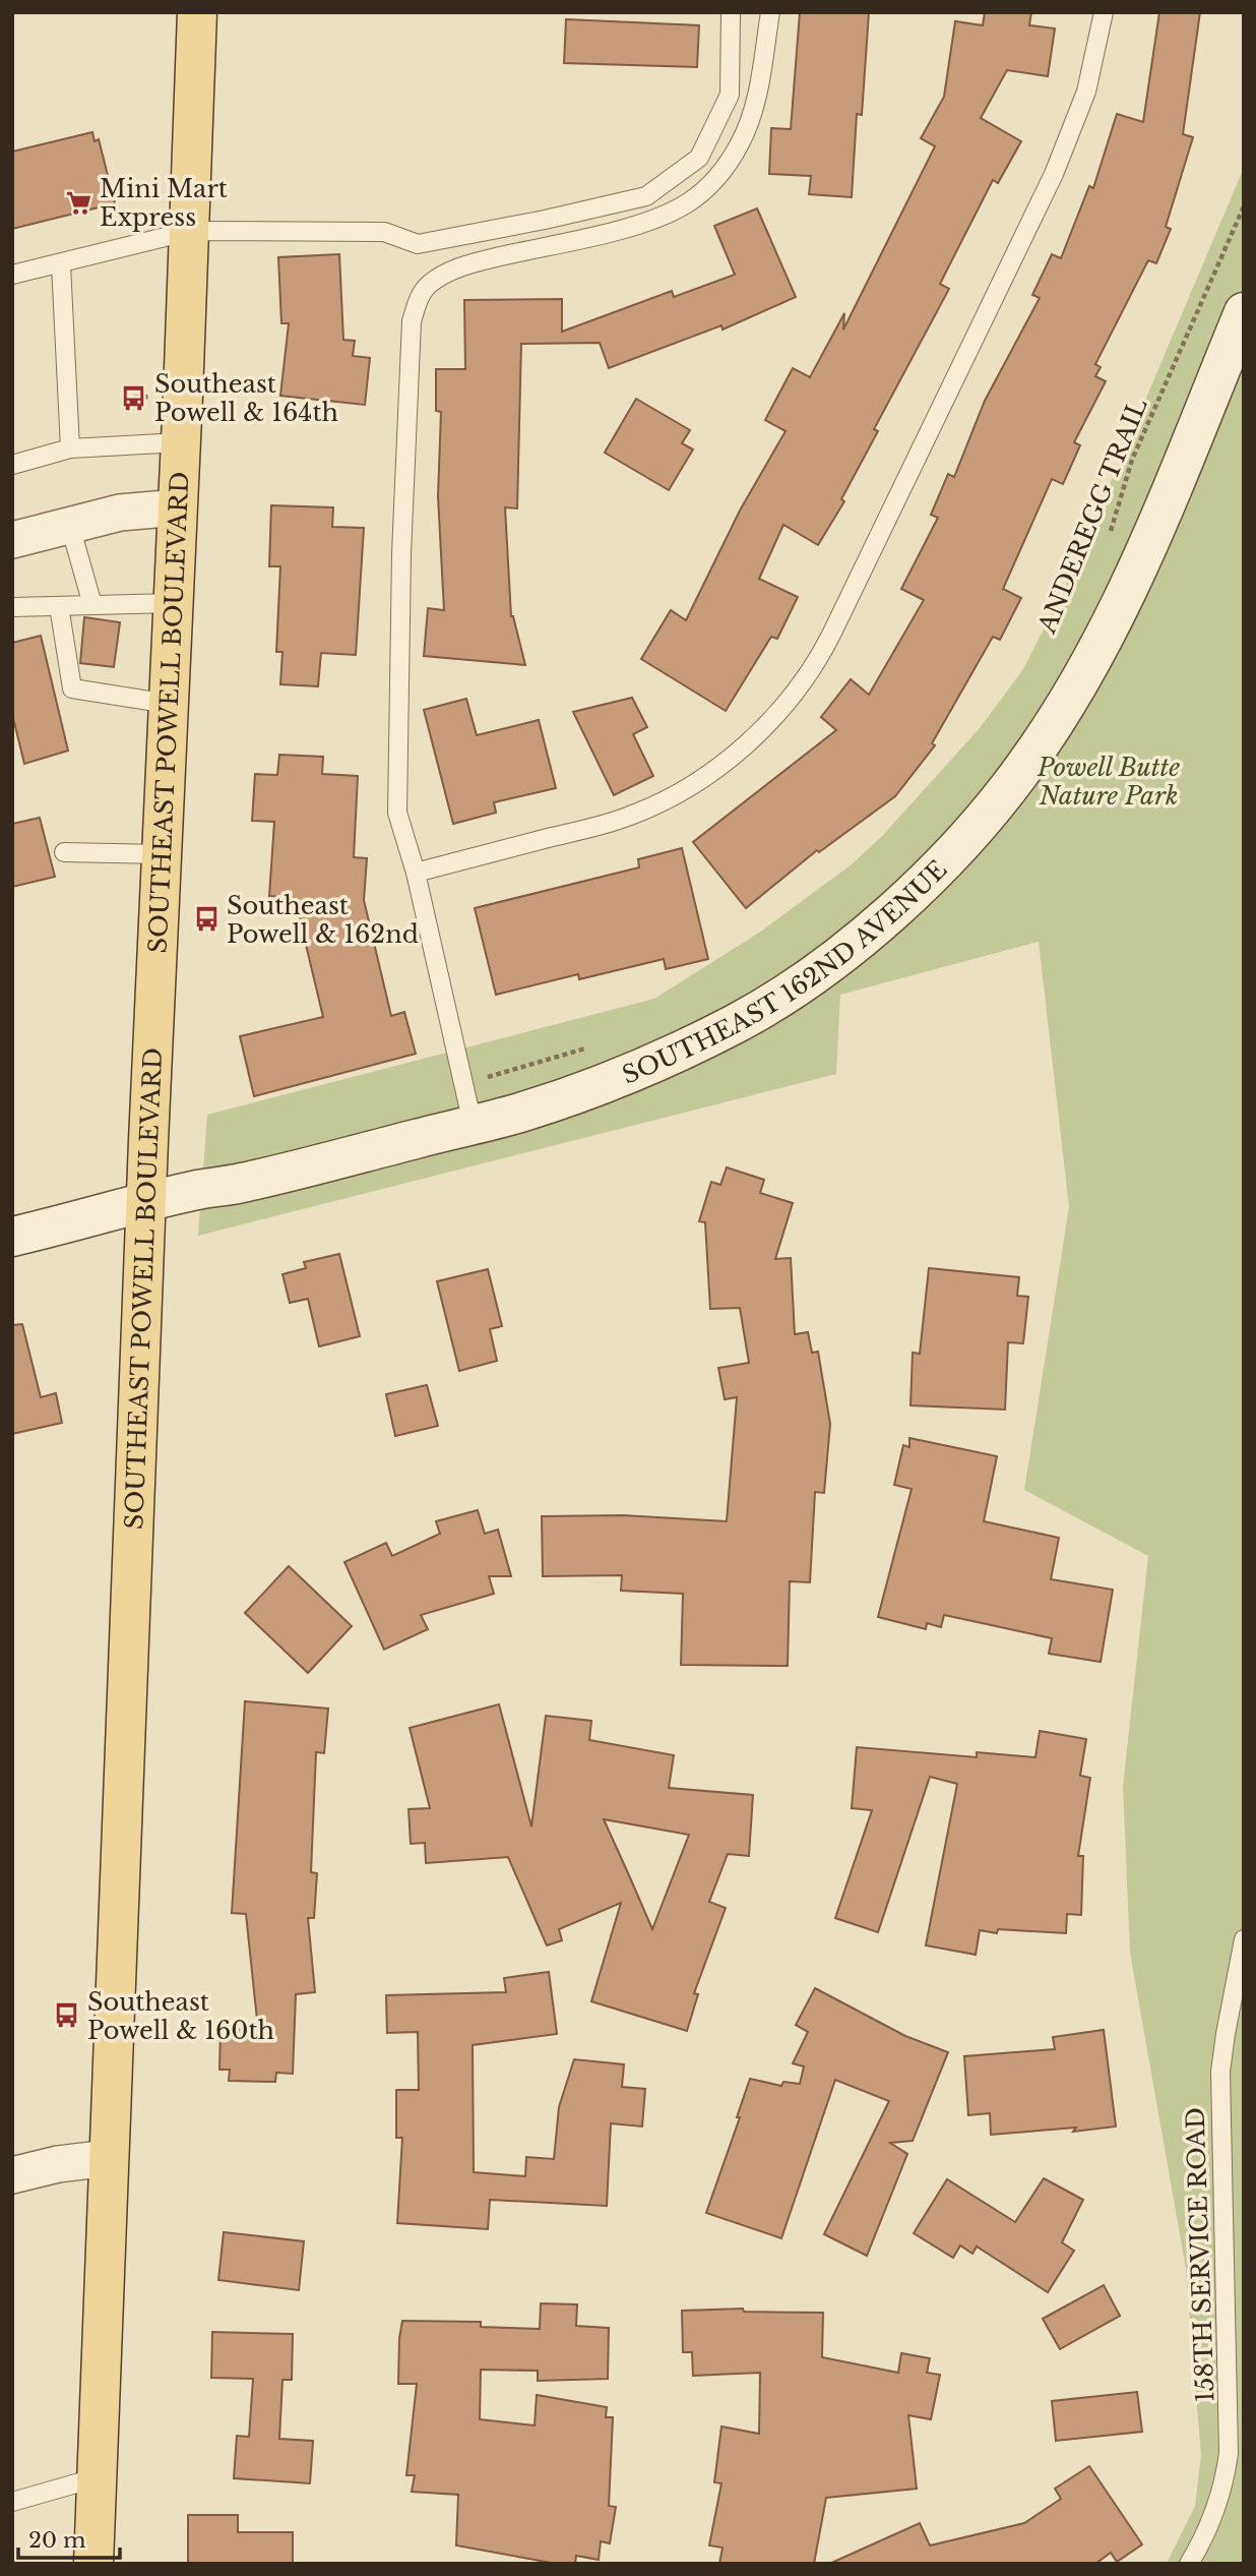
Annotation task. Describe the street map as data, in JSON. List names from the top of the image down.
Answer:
{
  "streets": {
    "main road": ["SOUTHEAST POWELL BOULEVARD"],
    "street": ["SOUTHEAST 162ND AVENUE"],
    "lane": ["158TH SERVICE ROAD"],
    "path": ["ANDEREGG TRAIL"]
  },
  "crossings": [
    ["SOUTHEAST POWELL BOULEVARD", "SOUTHEAST 162ND AVENUE"]
  ],
  "parks": ["Powell Butte Nature Park"],
  "places": {
    "supermarket": ["Mini Mart Express"],
    "bus stop": ["Southeast Powell & 164th", "Southeast Powell & 162nd", "Southeast Powell & 160th"]
  },
  "scale_bar": "20 m"
}
